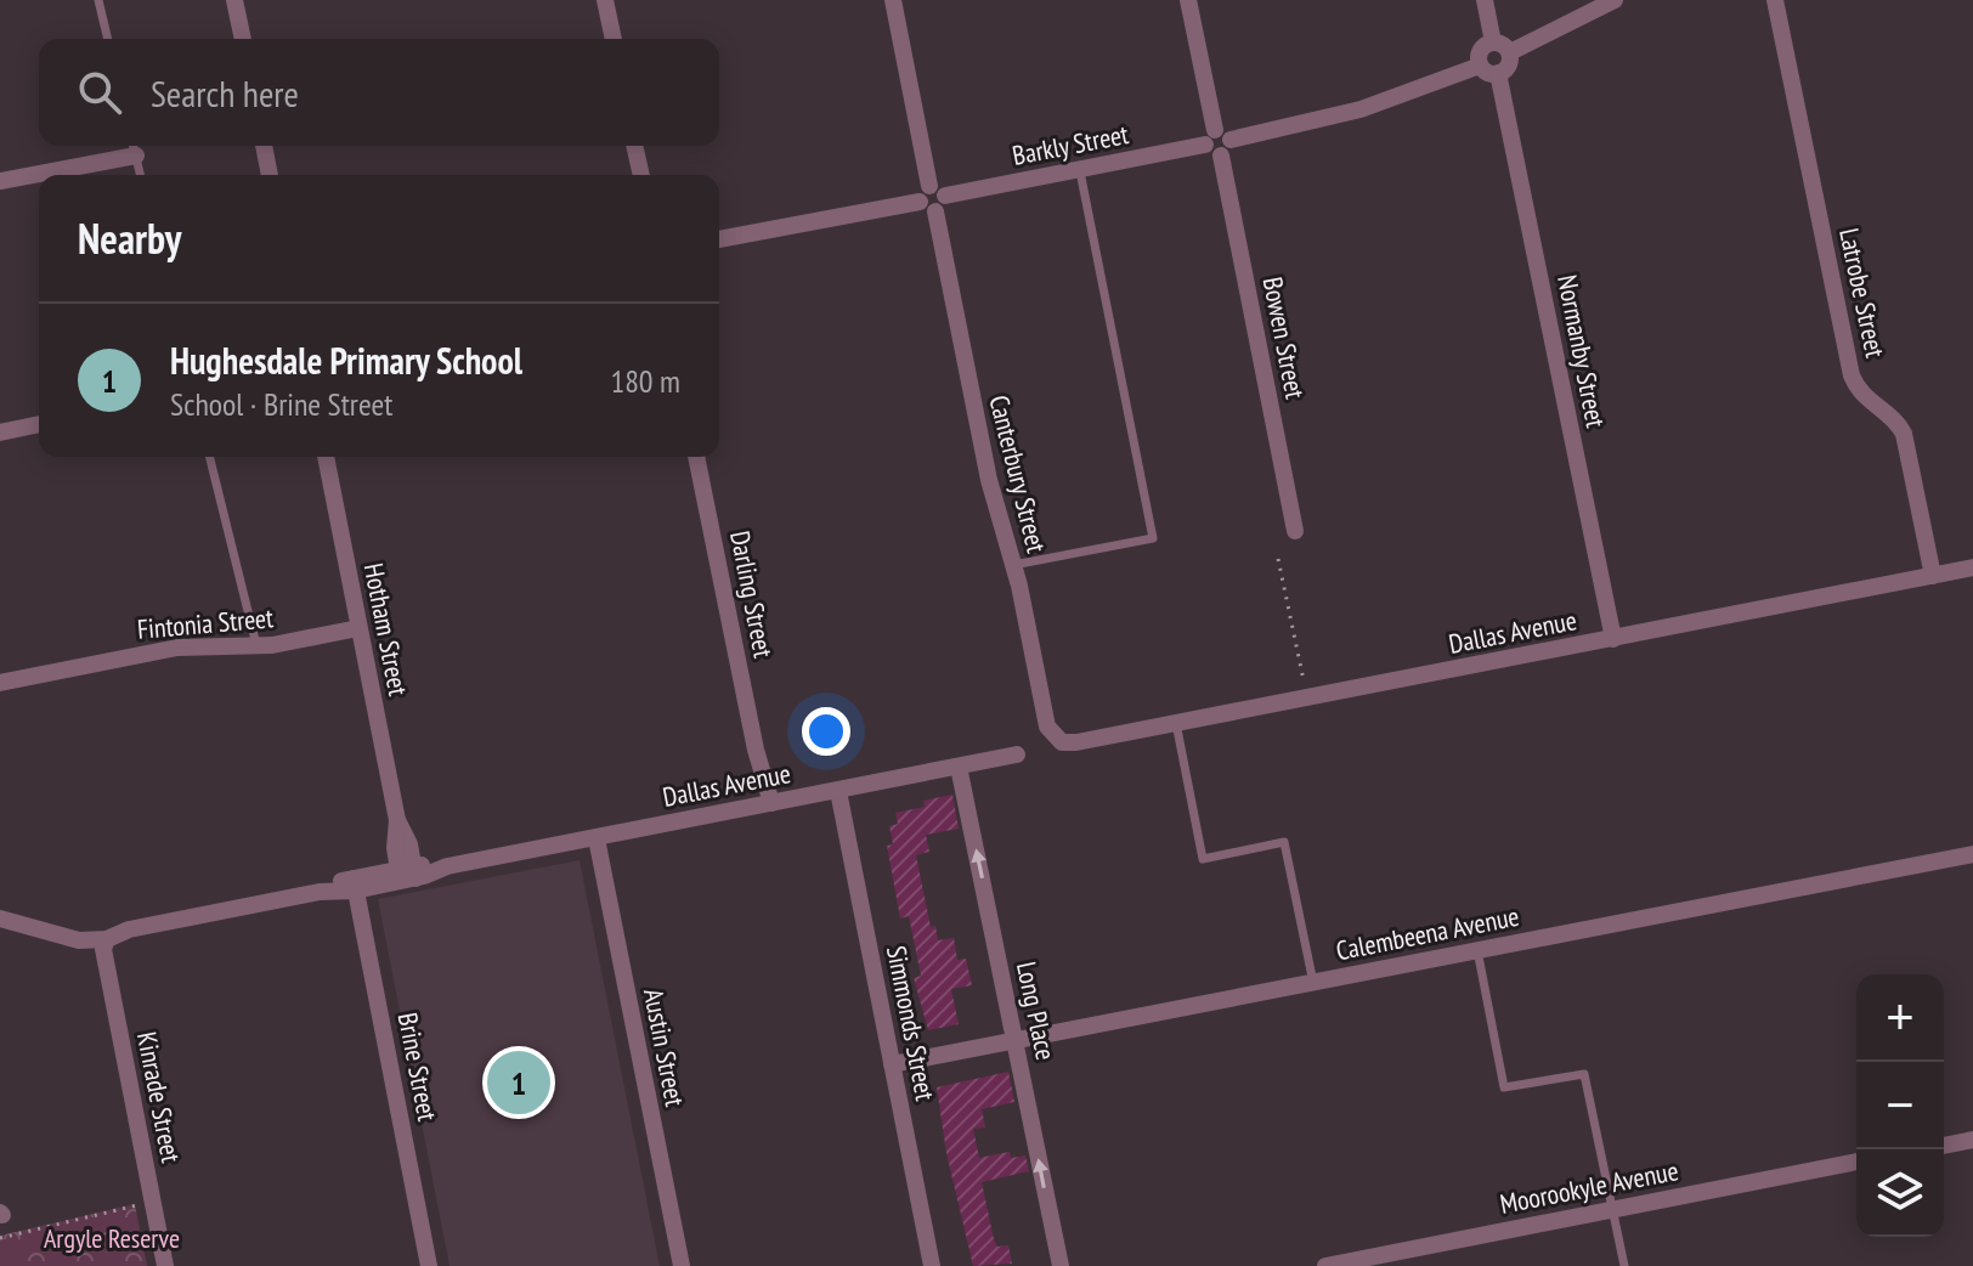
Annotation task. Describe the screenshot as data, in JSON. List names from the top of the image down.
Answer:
{
  "streets": {
    "street": [
      "Barkly Street",
      "Latrobe Street",
      "Bowen Street",
      "Normanby Street",
      "Canterbury Street",
      "Darling Street",
      "Fintonia Street",
      "Hotham Street",
      "Dallas Avenue",
      "Calembeena Avenue",
      "Long Place",
      "Simmonds Street",
      "Austin Street",
      "Brine Street",
      "Kinrade Street",
      "Moorookyle Avenue"
    ]
  },
  "crossings": [
    ["Barkly Street", "Bowen Street"],
    ["Barkly Street", "Normanby Street"],
    ["Barkly Street", "Canterbury Street"],
    ["Latrobe Street", "Dallas Avenue"],
    ["Normanby Street", "Dallas Avenue"],
    ["Canterbury Street", "Dallas Avenue"],
    ["Darling Street", "Dallas Avenue"],
    ["Fintonia Street", "Hotham Street"],
    ["Hotham Street", "Dallas Avenue"],
    ["Dallas Avenue", "Long Place"],
    ["Dallas Avenue", "Simmonds Street"],
    ["Dallas Avenue", "Austin Street"],
    ["Dallas Avenue", "Brine Street"],
    ["Dallas Avenue", "Kinrade Street"],
    ["Calembeena Avenue", "Long Place"],
    ["Calembeena Avenue", "Simmonds Street"]
  ],
  "one_way": ["Long Place"],
  "parks": ["Argyle Reserve"],
  "page": {
    "search": "Search here",
    "heading": "Nearby",
    "list": [
      {
        "mark": "1",
        "name": "Hughesdale Primary School",
        "note": "School · Brine Street",
        "value": "180 m"
      }
    ],
    "map_buttons": ["+", "−"],
    "pins": "1"
  }
}
